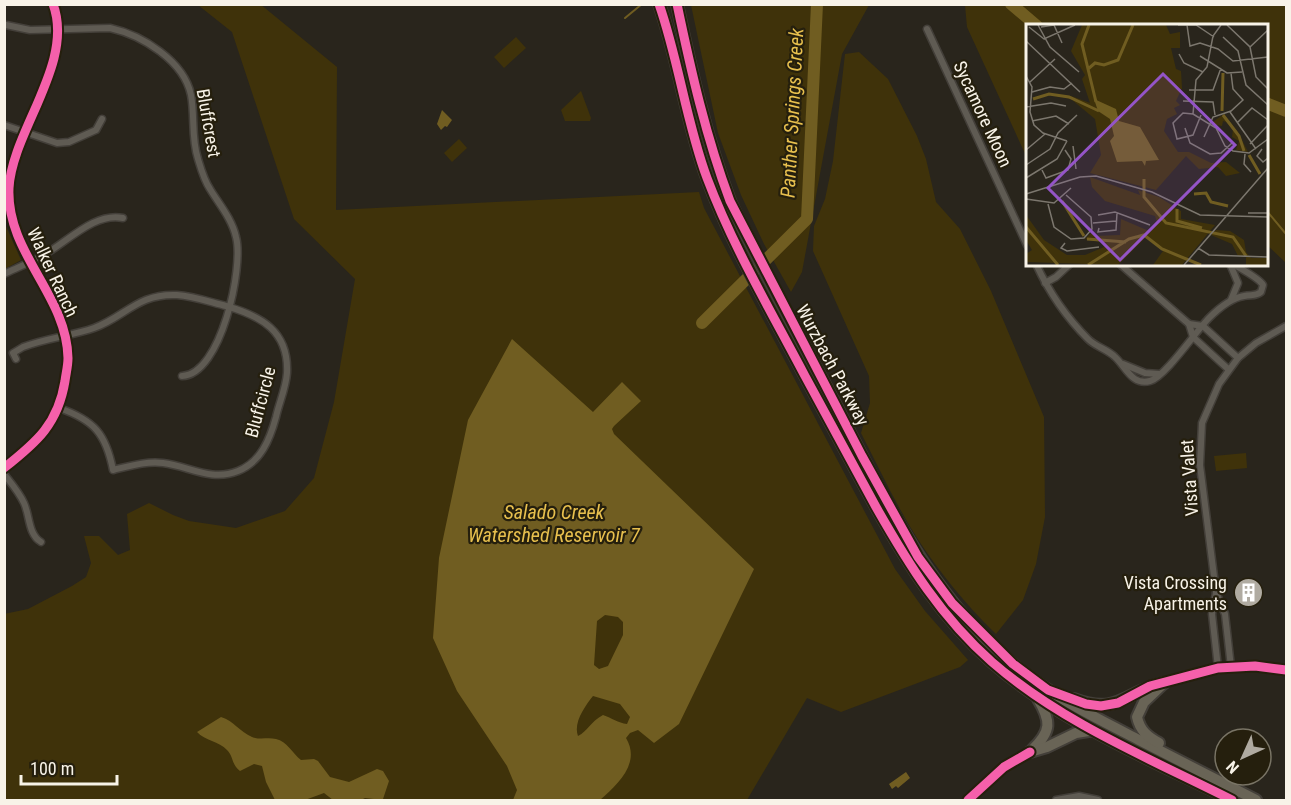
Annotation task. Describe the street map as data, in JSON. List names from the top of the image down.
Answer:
{
  "streets": {
    "highway": ["Wurzbach Parkway"],
    "street": [
      "Sycamore Moon",
      "Bluffcrest",
      "Walker Ranch",
      "Bluffcircle",
      "Vista Valet"
    ]
  },
  "crossings": [
    ["Bluffcrest", "Walker Ranch"],
    ["Bluffcrest", "Bluffcircle"],
    ["Walker Ranch", "Bluffcircle"]
  ],
  "water": ["Panther Springs Creek", "Salado Creek Watershed Reservoir 7"],
  "places": {
    "building": ["Vista Crossing Apartments"]
  },
  "scale_bar": "100 m",
  "north": "bottom left"
}
